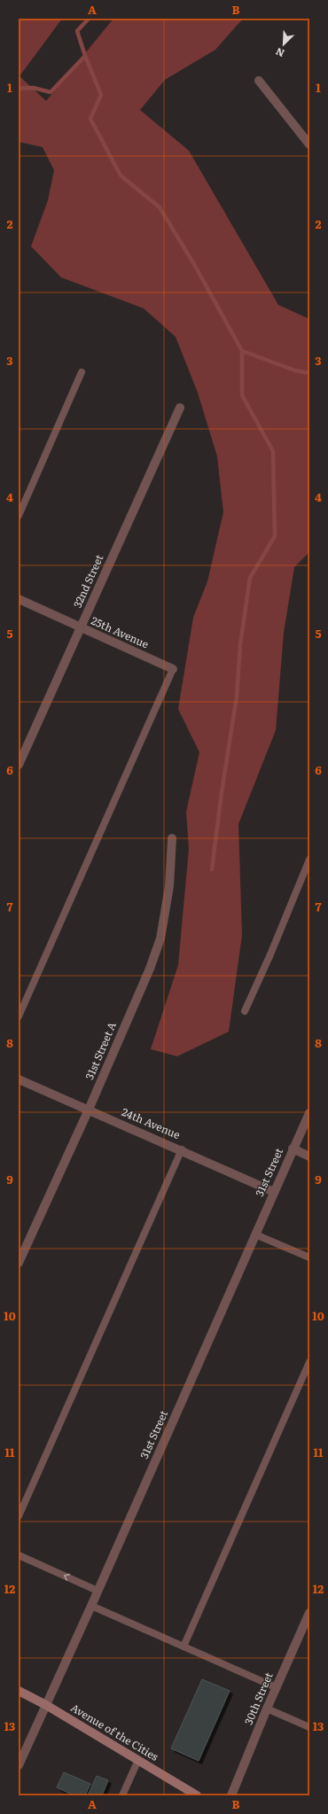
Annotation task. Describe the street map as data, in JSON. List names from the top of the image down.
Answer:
{
  "streets": {
    "main road": ["Avenue of the Cities"],
    "street": [
      "32nd Street",
      "25th Avenue",
      "31st Street A",
      "24th Avenue",
      "31st Street",
      "30th Street"
    ]
  },
  "crossings": [
    ["32nd Street", "25th Avenue"],
    ["31st Street A", "24th Avenue"],
    ["24th Avenue", "31st Street"],
    ["31st Street", "Avenue of the Cities"]
  ],
  "north": "bottom left",
  "grid": {
    "columns": ["A", "B"],
    "rows": [
      "1",
      "2",
      "3",
      "4",
      "5",
      "6",
      "7",
      "8",
      "9",
      "10",
      "11",
      "12",
      "13"
    ]
  }
}
